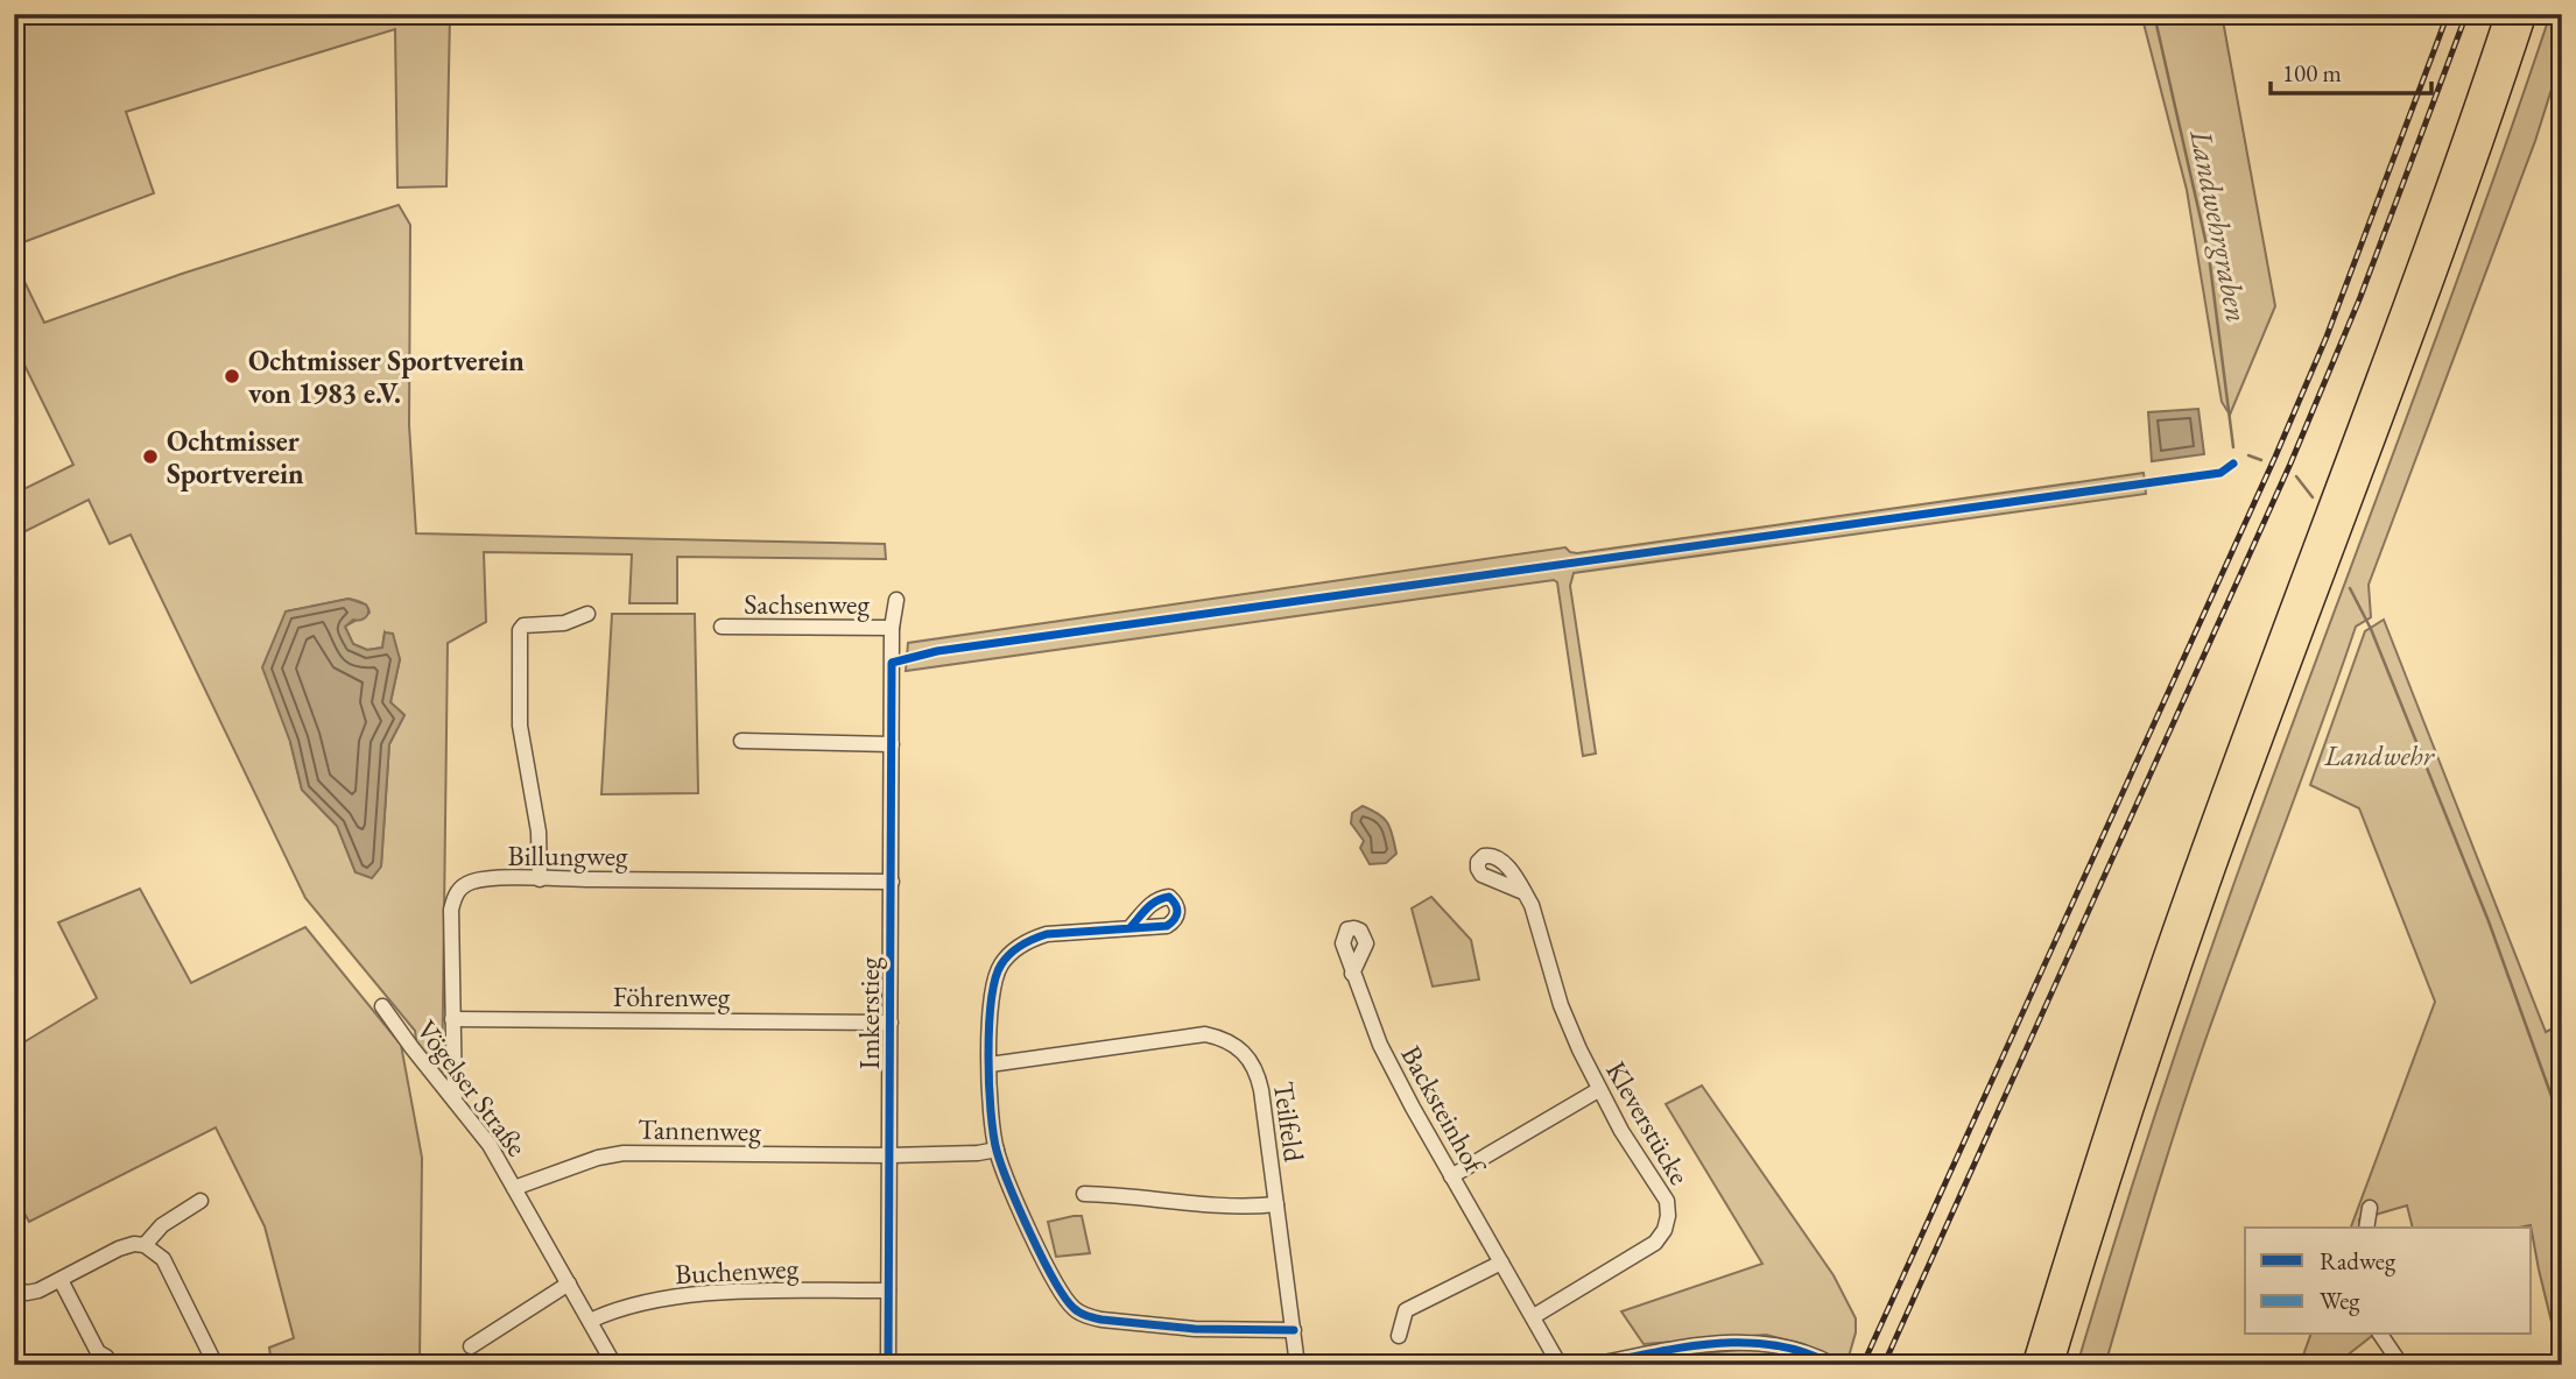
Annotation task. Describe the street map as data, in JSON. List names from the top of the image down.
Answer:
{
  "streets": {
    "street": [
      "Sachsenweg",
      "Billungweg",
      "Föhrenweg",
      "Imkerstieg",
      "Vögelser Straße",
      "Backsteinhof",
      "Teilfeld",
      "Kleverstücke",
      "Tannenweg",
      "Buchenweg"
    ]
  },
  "crossings": [
    ["Sachsenweg", "Imkerstieg"],
    ["Billungweg", "Föhrenweg"],
    ["Billungweg", "Imkerstieg"],
    ["Billungweg", "Vögelser Straße"],
    ["Föhrenweg", "Imkerstieg"],
    ["Imkerstieg", "Tannenweg"],
    ["Imkerstieg", "Buchenweg"],
    ["Vögelser Straße", "Tannenweg"],
    ["Vögelser Straße", "Buchenweg"],
    ["Backsteinhof", "Kleverstücke"]
  ],
  "water": ["Landwehrgraben"],
  "parks": ["Landwehr"],
  "places": ["Ochtmisser Sportverein von 1983 e.V.", "Ochtmisser Sportverein"],
  "legend": ["Radweg", "Weg"],
  "scale_bar": "100 m"
}
